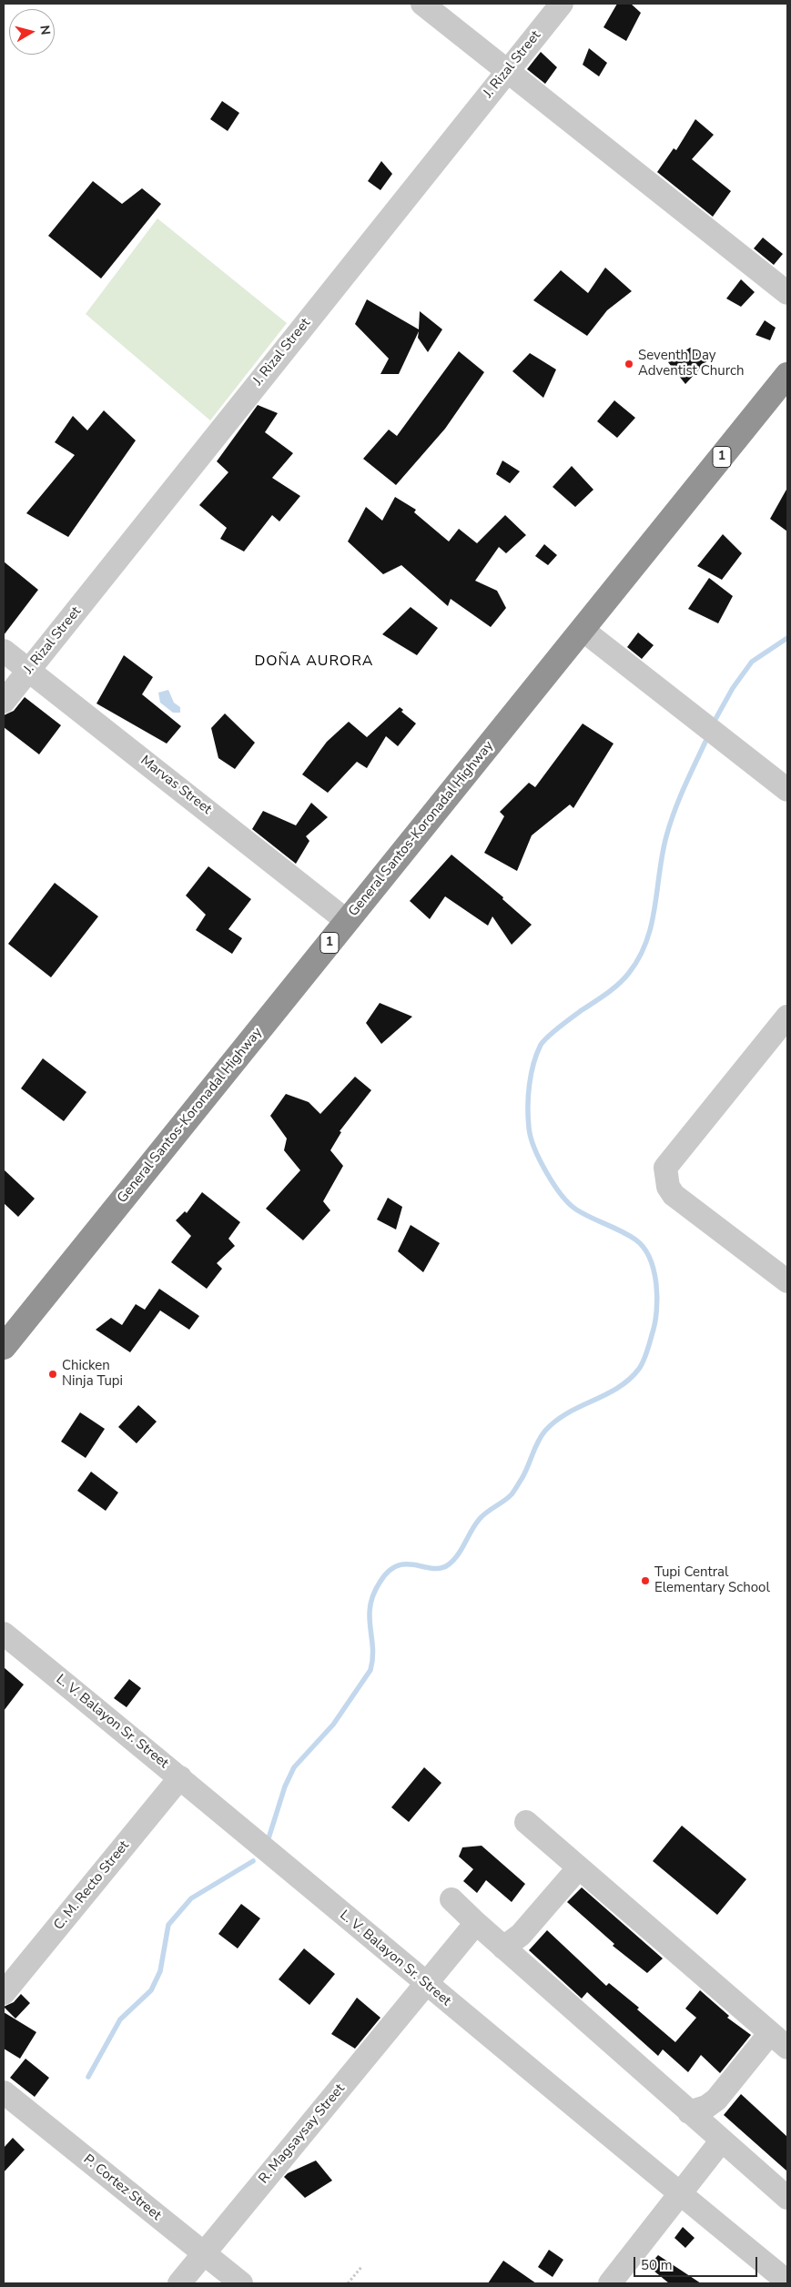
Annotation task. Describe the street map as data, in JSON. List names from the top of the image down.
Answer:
{
  "streets": {
    "highway": ["1", "General Santos-Koronadal Highway"],
    "street": [
      "J. Rizal Street",
      "Marvas Street",
      "L. V. Balayon Sr. Street",
      "C. M. Recto Street",
      "R. Magsaysay Street",
      "P. Cortez Street"
    ]
  },
  "crossings": [
    ["J. Rizal Street", "Marvas Street"],
    ["Marvas Street", "General Santos-Koronadal Highway"],
    ["L. V. Balayon Sr. Street", "C. M. Recto Street"],
    ["L. V. Balayon Sr. Street", "R. Magsaysay Street"],
    ["R. Magsaysay Street", "P. Cortez Street"]
  ],
  "districts": ["DOÑA AURORA"],
  "places": ["Seventh Day Adventist Church", "Chicken Ninja Tupi", "Tupi Central Elementary School"],
  "scale_bar": "50 m",
  "north": "right"
}
